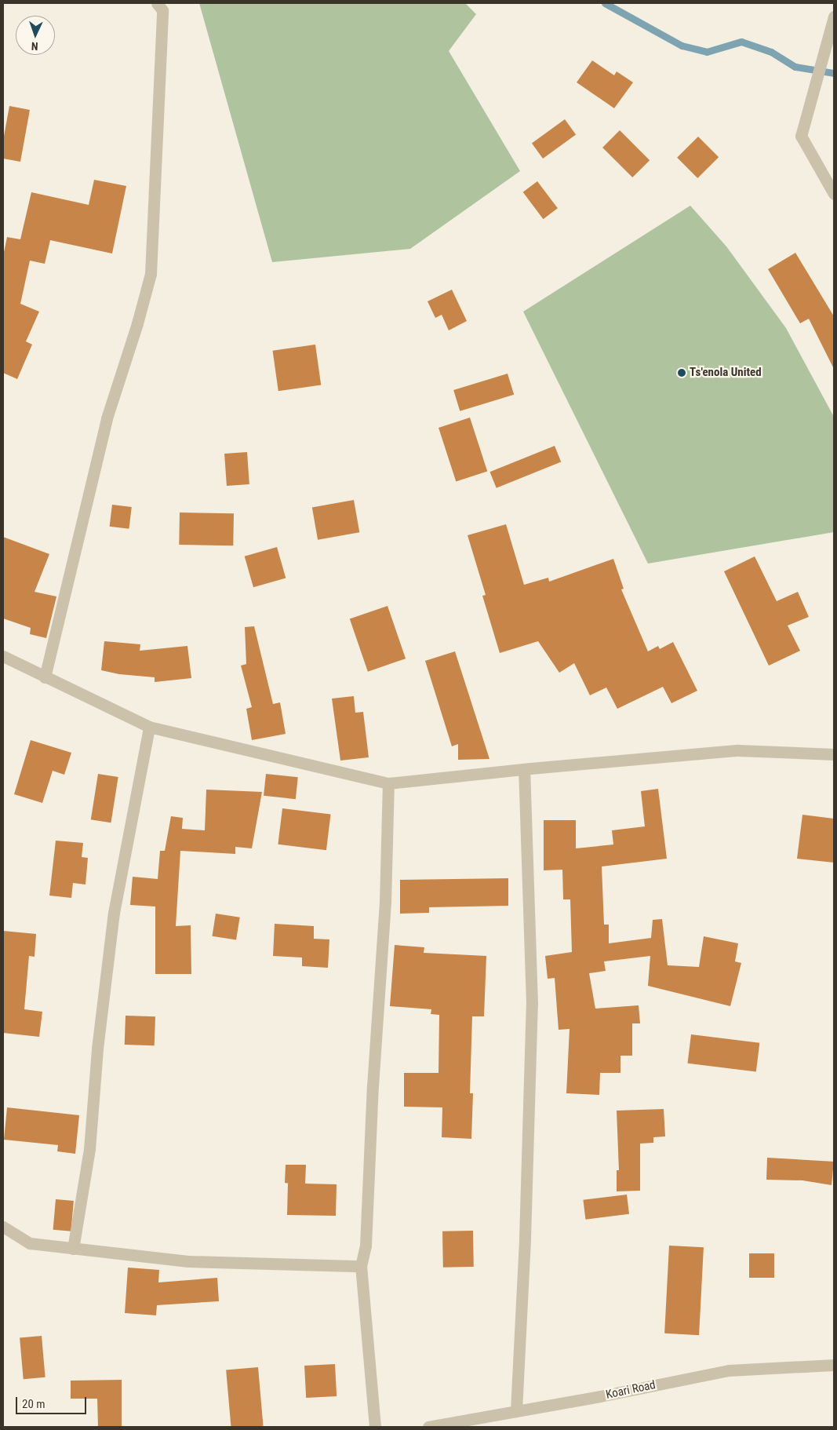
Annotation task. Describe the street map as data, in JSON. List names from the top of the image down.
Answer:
{
  "streets": {
    "street": ["Koari Road"]
  },
  "places": ["Ts'enola United"],
  "scale_bar": "20 m",
  "north": "bottom"
}
